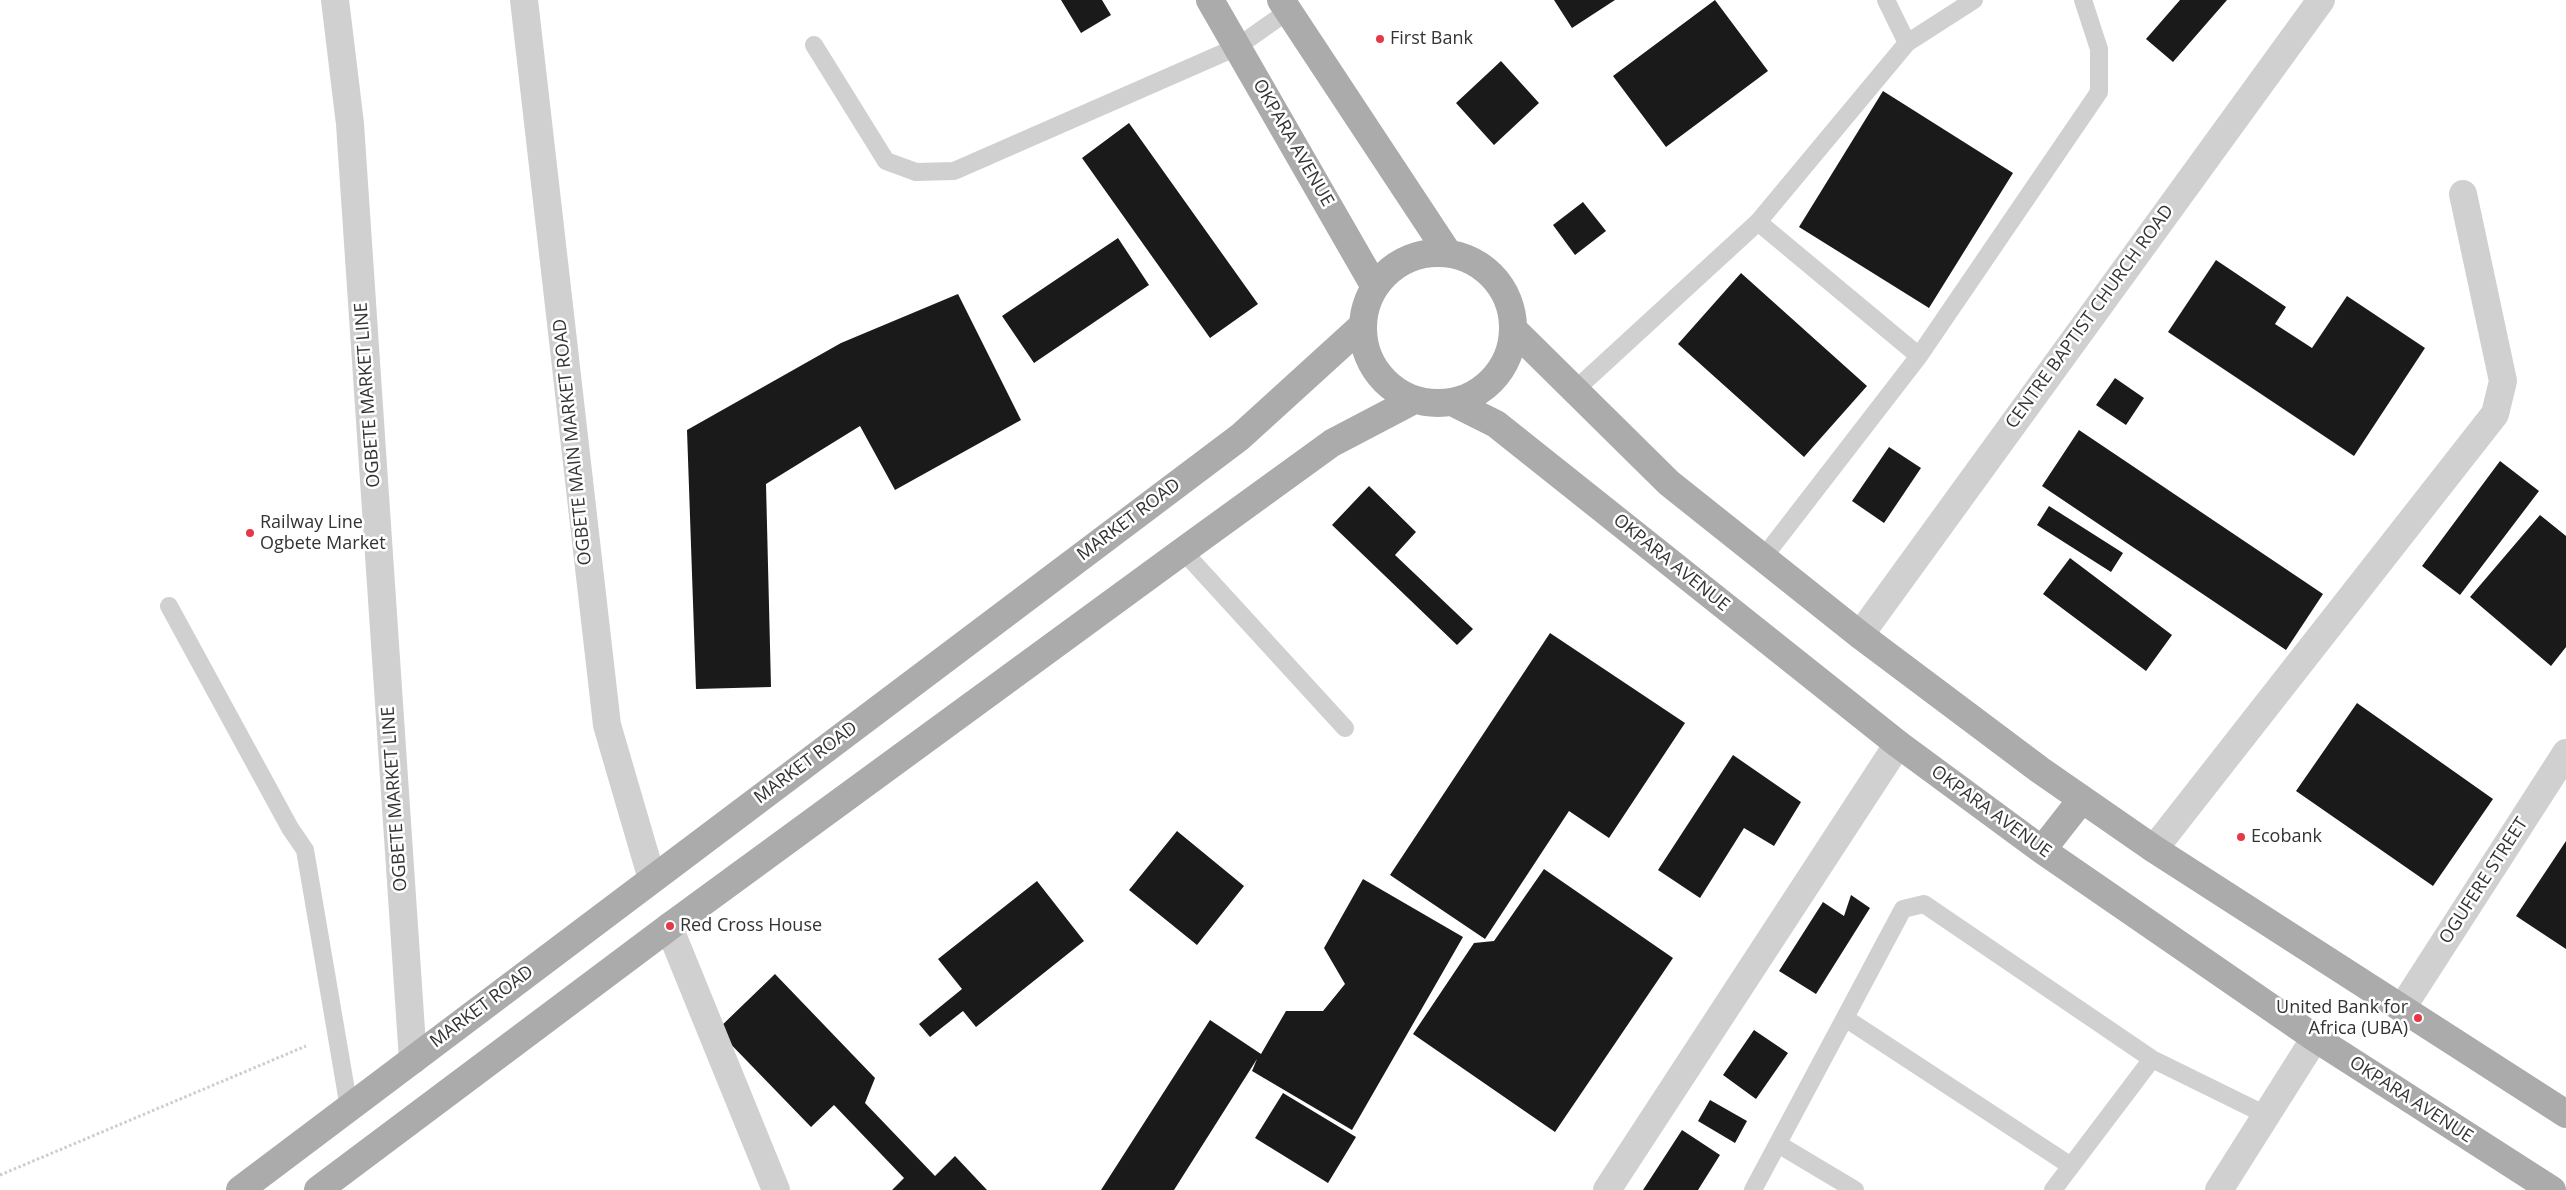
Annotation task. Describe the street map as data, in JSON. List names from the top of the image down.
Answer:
{
  "streets": {
    "main road": ["OKPARA AVENUE", "MARKET ROAD"],
    "street": [
      "CENTRE BAPTIST CHURCH ROAD",
      "OGBETE MARKET LINE",
      "OGBETE MAIN MARKET ROAD",
      "OGUFERE STREET"
    ]
  },
  "crossings": [
    ["OKPARA AVENUE", "MARKET ROAD"],
    ["OGBETE MARKET LINE", "MARKET ROAD"],
    ["OGBETE MAIN MARKET ROAD", "MARKET ROAD"]
  ],
  "places": [
    "First Bank",
    "Railway Line Ogbete Market",
    "Ecobank",
    "Red Cross House",
    "United Bank for Africa (UBA)"
  ]
}
